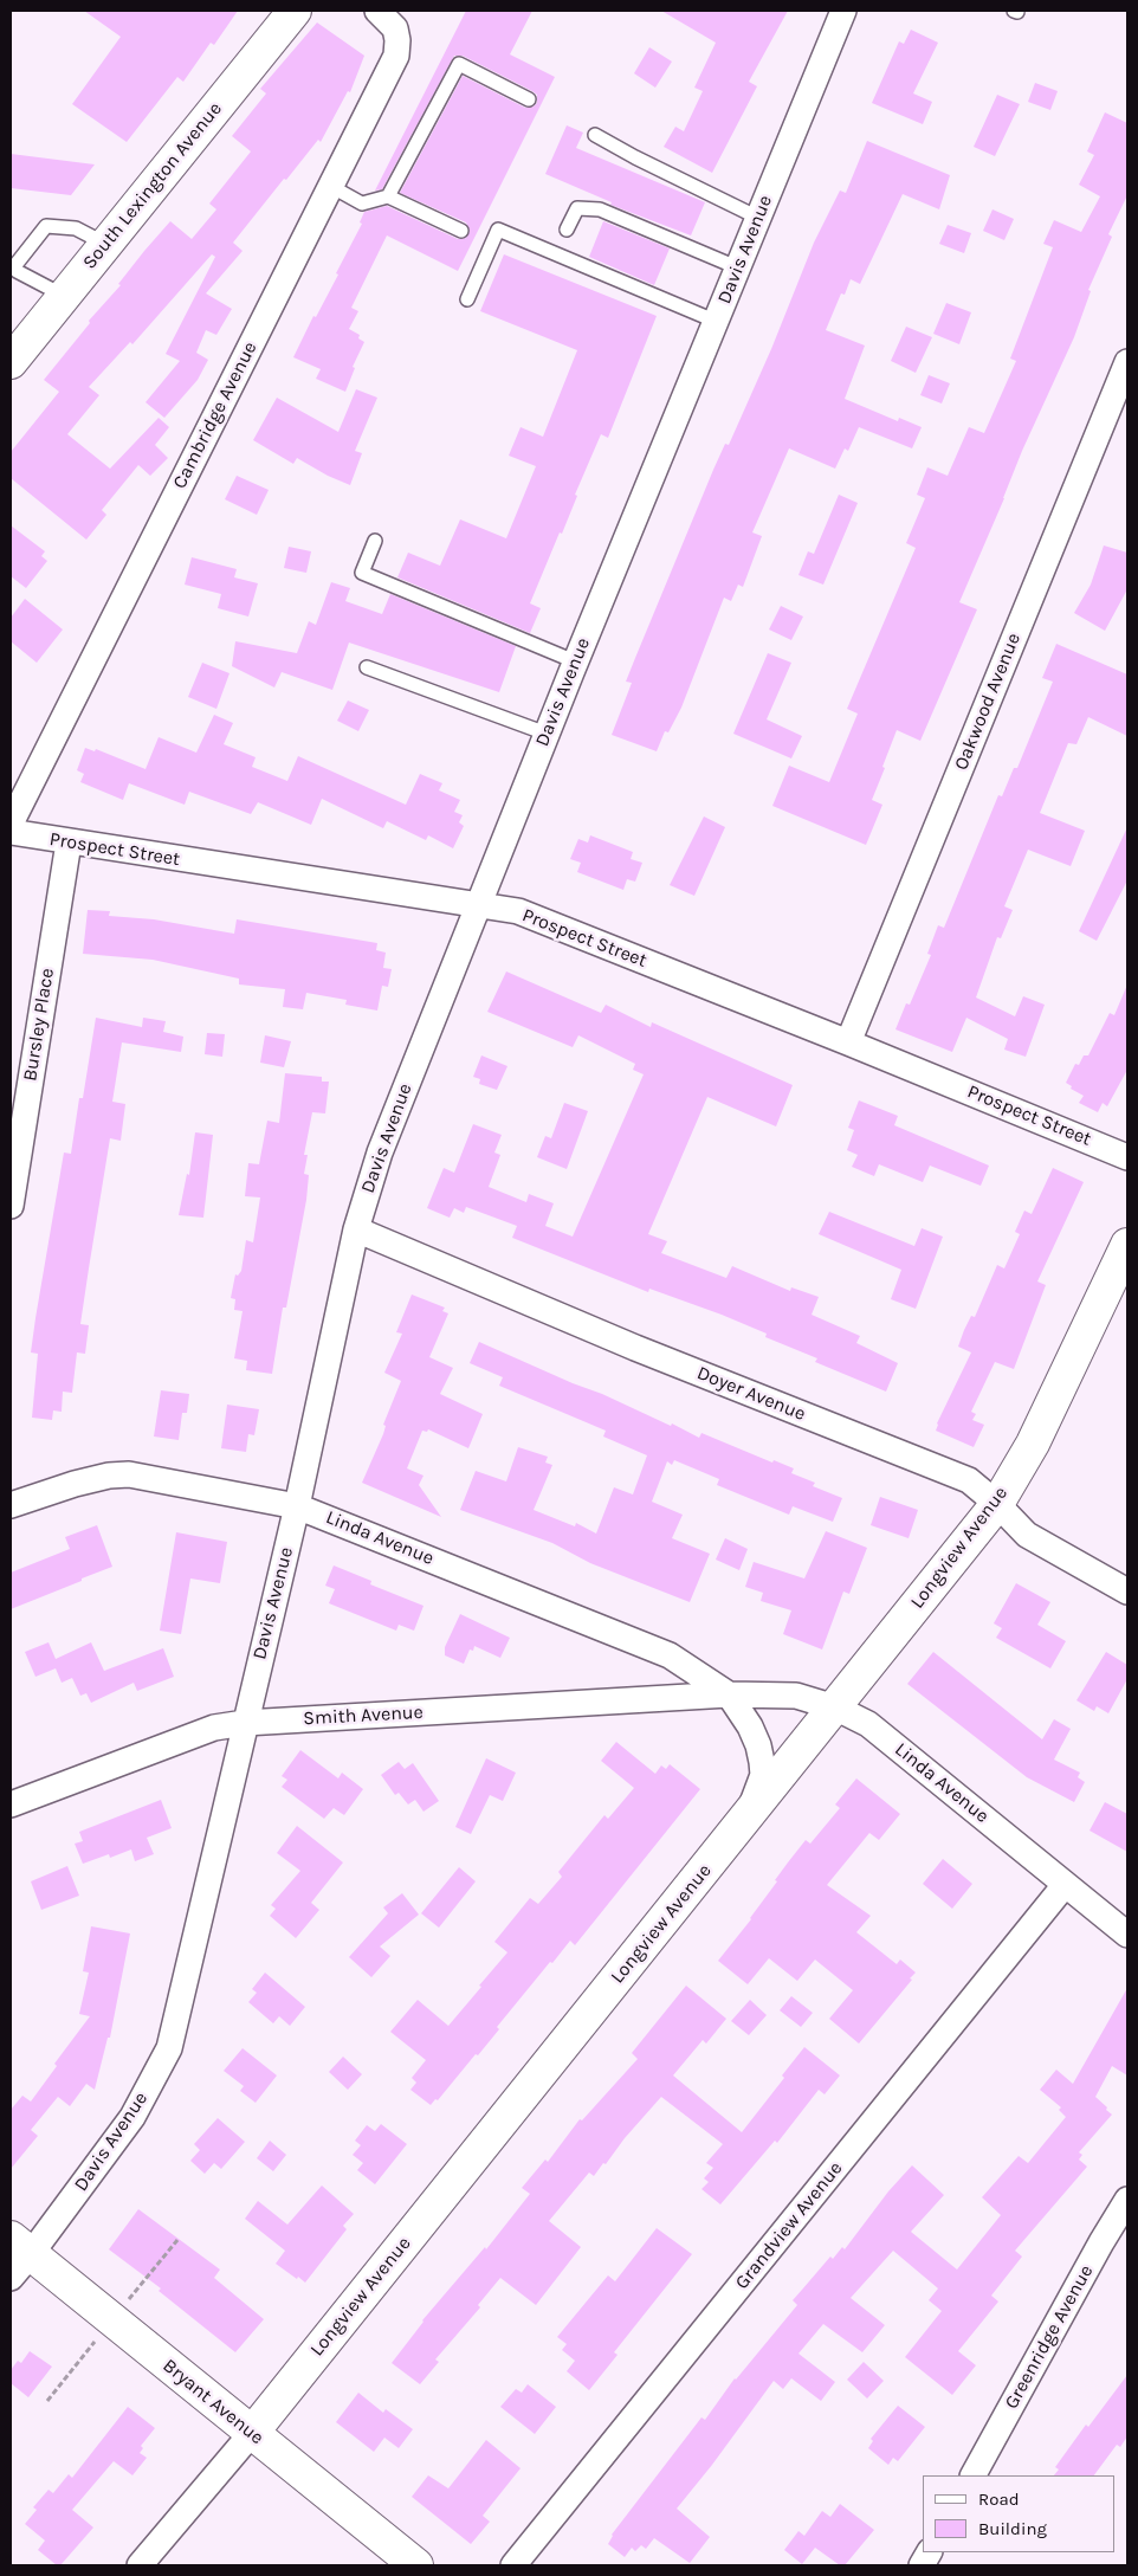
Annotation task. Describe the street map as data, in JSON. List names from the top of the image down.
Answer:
{
  "streets": {
    "street": [
      "South Lexington Avenue",
      "Davis Avenue",
      "Cambridge Avenue",
      "Oakwood Avenue",
      "Prospect Street",
      "Bursley Place",
      "Doyer Avenue",
      "Linda Avenue",
      "Longview Avenue",
      "Smith Avenue",
      "Grandview Avenue",
      "Greenridge Avenue",
      "Bryant Avenue"
    ]
  },
  "crossings": [
    ["Davis Avenue", "Prospect Street"],
    ["Davis Avenue", "Doyer Avenue"],
    ["Davis Avenue", "Linda Avenue"],
    ["Davis Avenue", "Smith Avenue"],
    ["Davis Avenue", "Bryant Avenue"],
    ["Oakwood Avenue", "Prospect Street"],
    ["Prospect Street", "Bursley Place"],
    ["Doyer Avenue", "Longview Avenue"],
    ["Linda Avenue", "Longview Avenue"],
    ["Linda Avenue", "Smith Avenue"],
    ["Linda Avenue", "Grandview Avenue"],
    ["Longview Avenue", "Bryant Avenue"]
  ],
  "legend": ["Road", "Building"]
}
